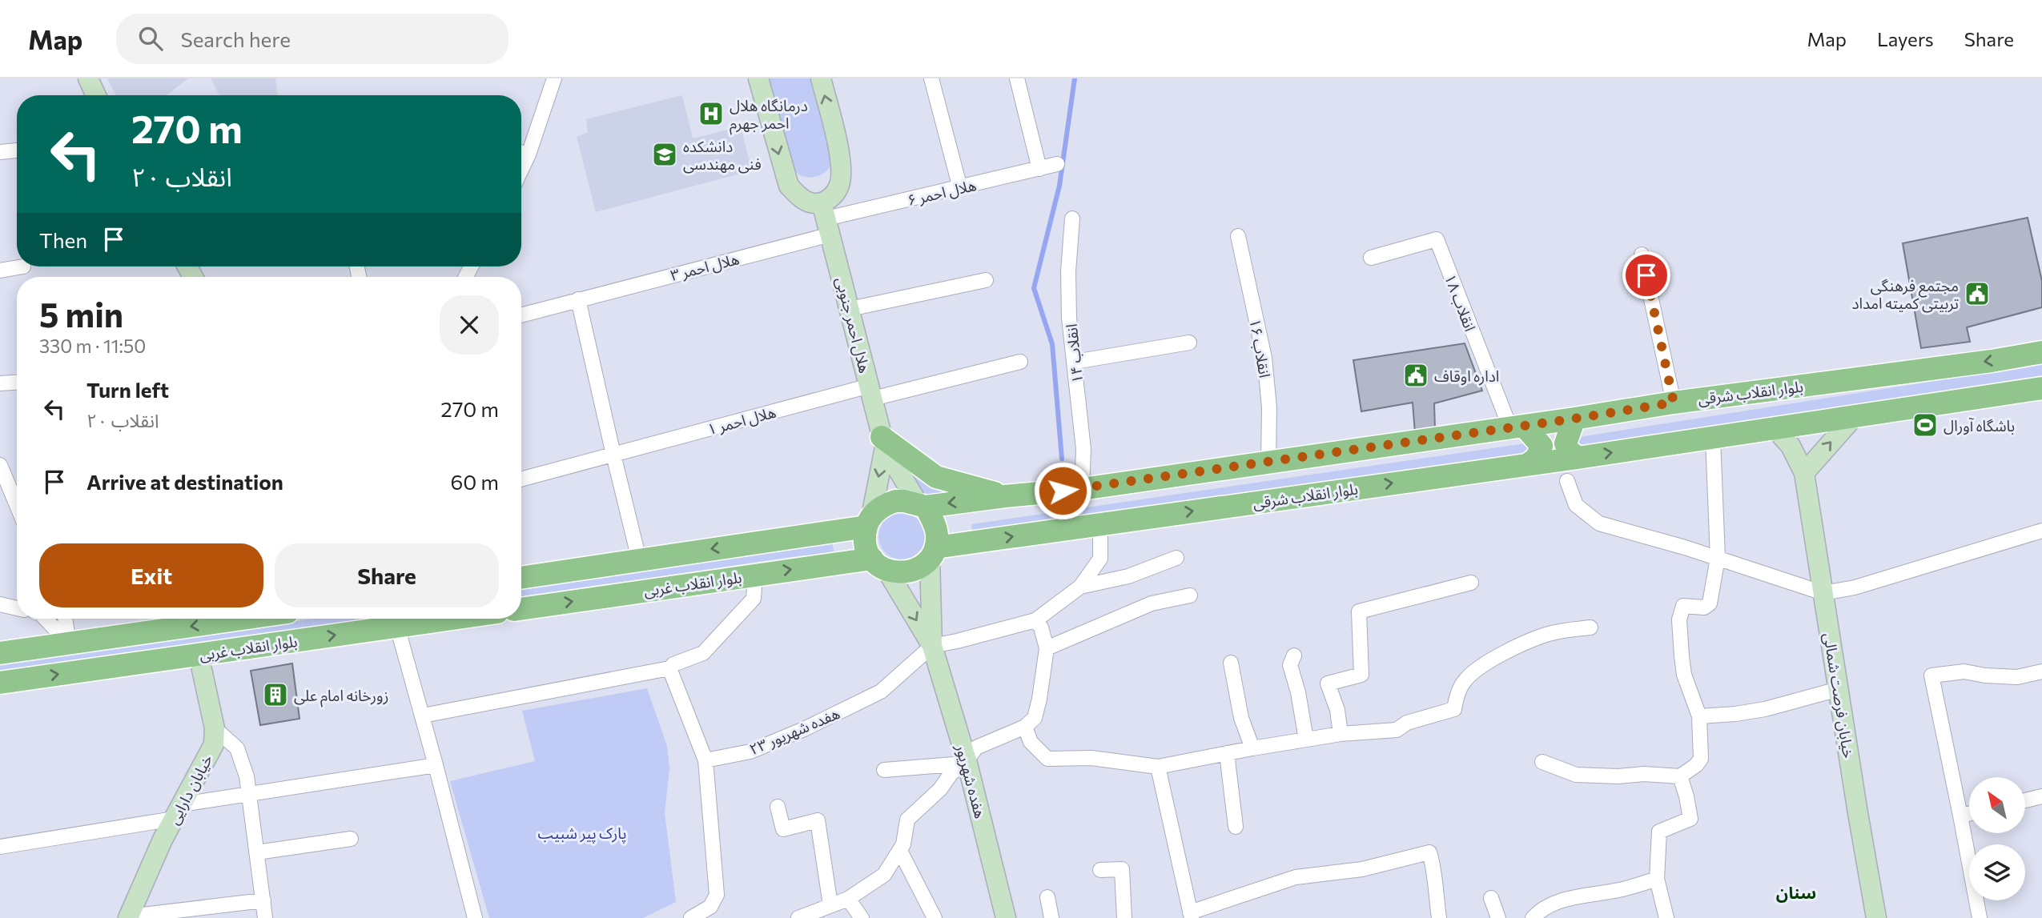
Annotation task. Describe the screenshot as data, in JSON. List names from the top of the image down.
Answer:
{
  "streets": {
    "main road": [
      "هلال احمر جنوبی",
      "بلوار انقلاب شرقی",
      "بلوار انقلاب غربی",
      "خیابان فرصت شمالی",
      "هفده شهریور",
      "خیابان دارایی"
    ],
    "street": [
      "هلال احمر ۶",
      "هلال احمر ۳",
      "انقلاب ۱۸",
      "انقلاب ۱۶",
      "انقلاب ۱۴",
      "هلال احمر ۱",
      "هفده شهریور ۲۳"
    ]
  },
  "crossings": [
    ["هلال احمر ۶", "هلال احمر ۳"],
    ["هلال احمر ۶", "هلال احمر جنوبی"],
    ["هلال احمر ۳", "هلال احمر جنوبی"],
    ["انقلاب ۱۸", "بلوار انقلاب شرقی"],
    ["هلال احمر جنوبی", "بلوار انقلاب شرقی"],
    ["هلال احمر جنوبی", "هلال احمر ۱"],
    ["هلال احمر جنوبی", "بلوار انقلاب غربی"],
    ["هلال احمر جنوبی", "هفده شهریور"],
    ["انقلاب ۱۶", "بلوار انقلاب شرقی"],
    ["انقلاب ۱۴", "بلوار انقلاب شرقی"],
    ["بلوار انقلاب شرقی", "بلوار انقلاب غربی"],
    ["بلوار انقلاب شرقی", "خیابان فرصت شمالی"],
    ["بلوار انقلاب شرقی", "هفده شهریور"],
    ["بلوار انقلاب غربی", "هفده شهریور"],
    ["بلوار انقلاب غربی", "خیابان دارایی"],
    ["هفده شهریور ۲۳", "هفده شهریور"]
  ],
  "districts": ["سنان"],
  "parks": ["پارک پیر شبیب"],
  "places": {
    "hospital": ["درمانگاه هلال احمر جهرم"],
    "school or university": ["دانشکده فنی مهندسی"],
    "public building": ["مجتمع فرهنگی ‌تربیتی کمیته امداد", "اداره اوقاف"],
    "sports": ["باشگاه آورال"],
    "building": ["زورخانه امام علی"]
  },
  "north": "top left",
  "page": {
    "header": "Map",
    "search": "Search here",
    "nav": ["Map", "Layers", "Share"],
    "turn": ["270 m", "انقلاب ۲۰"],
    "then": "Then",
    "heading": ["5 min", "330 m · 11:50"],
    "list": [
      {
        "name": "Turn left",
        "note": "انقلاب ۲۰",
        "value": "270 m"
      },
      {
        "name": "Arrive at destination",
        "value": "60 m"
      }
    ],
    "buttons": ["Exit", "Share"]
  }
}
